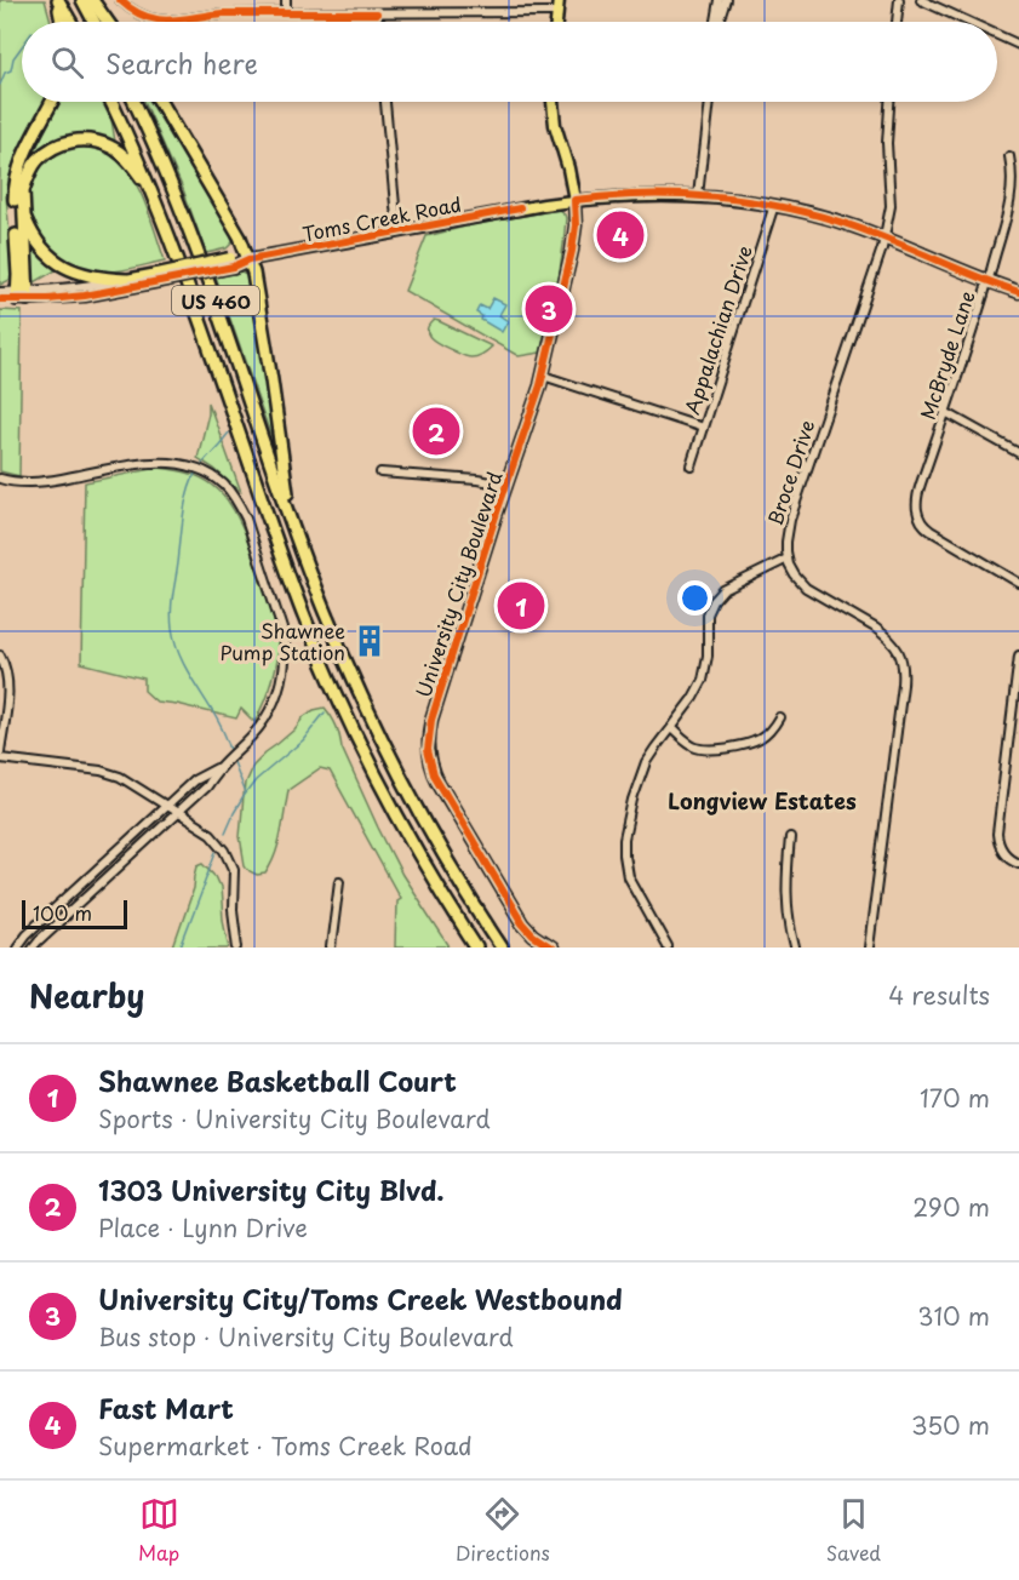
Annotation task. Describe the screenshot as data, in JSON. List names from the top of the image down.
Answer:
{
  "streets": {
    "highway": ["US 460"],
    "main road": ["Toms Creek Road", "University City Boulevard"],
    "street": ["Appalachian Drive", "McBryde Lane", "Broce Drive"]
  },
  "crossings": [
    ["Toms Creek Road", "Appalachian Drive"],
    ["Toms Creek Road", "McBryde Lane"],
    ["Toms Creek Road", "Broce Drive"],
    ["Toms Creek Road", "University City Boulevard"]
  ],
  "districts": ["Longview Estates"],
  "places": {
    "building": ["Shawnee Pump Station"]
  },
  "scale_bar": "100 m",
  "page": {
    "search": "Search here",
    "pins": [
      "4",
      "3",
      "2",
      "1"
    ],
    "scale": "100 m",
    "heading": ["Nearby", "4 results"],
    "list": [
      {
        "mark": "1",
        "name": "Shawnee Basketball Court",
        "note": "Sports · University City Boulevard",
        "value": "170 m"
      },
      {
        "mark": "2",
        "name": "1303 University City Blvd.",
        "note": "Place · Lynn Drive",
        "value": "290 m"
      },
      {
        "mark": "3",
        "name": "University City/Toms Creek Westbound",
        "note": "Bus stop · University City Boulevard",
        "value": "310 m"
      },
      {
        "mark": "4",
        "name": "Fast Mart",
        "note": "Supermarket · Toms Creek Road",
        "value": "350 m"
      }
    ],
    "nav": ["Map", "Directions", "Saved"]
  }
}
